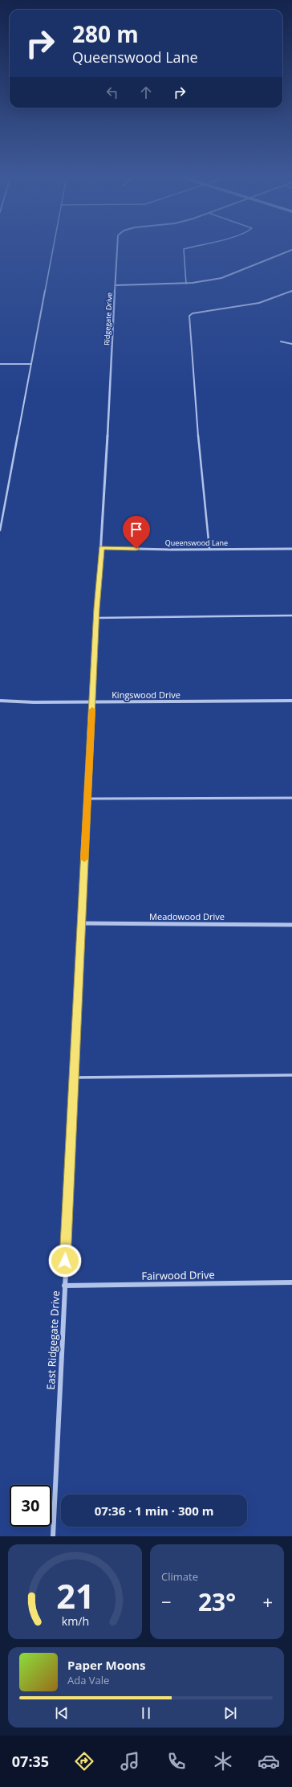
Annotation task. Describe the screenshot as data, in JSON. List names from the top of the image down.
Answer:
{
  "streets": {
    "street": [
      "Ridgegate Drive",
      "Queenswood Lane",
      "Kingswood Drive",
      "Meadowood Drive",
      "Fairwood Drive",
      "East Ridgegate Drive"
    ]
  },
  "crossings": [
    ["Ridgegate Drive", "Queenswood Lane"],
    ["Ridgegate Drive", "East Ridgegate Drive"],
    ["Queenswood Lane", "East Ridgegate Drive"],
    ["Kingswood Drive", "East Ridgegate Drive"],
    ["Meadowood Drive", "East Ridgegate Drive"],
    ["Fairwood Drive", "East Ridgegate Drive"]
  ],
  "page": {
    "turn": ["280 m", "Queenswood Lane"],
    "limit": "30",
    "trip": "07:36 · 1 min · 300 m",
    "tile": "Climate",
    "heat": ["−", "23°", "+"],
    "song": ["Paper Moons", "Ada Vale"],
    "tabs": "07:35",
    "gauge": ["21", "km/h"]
  }
}
